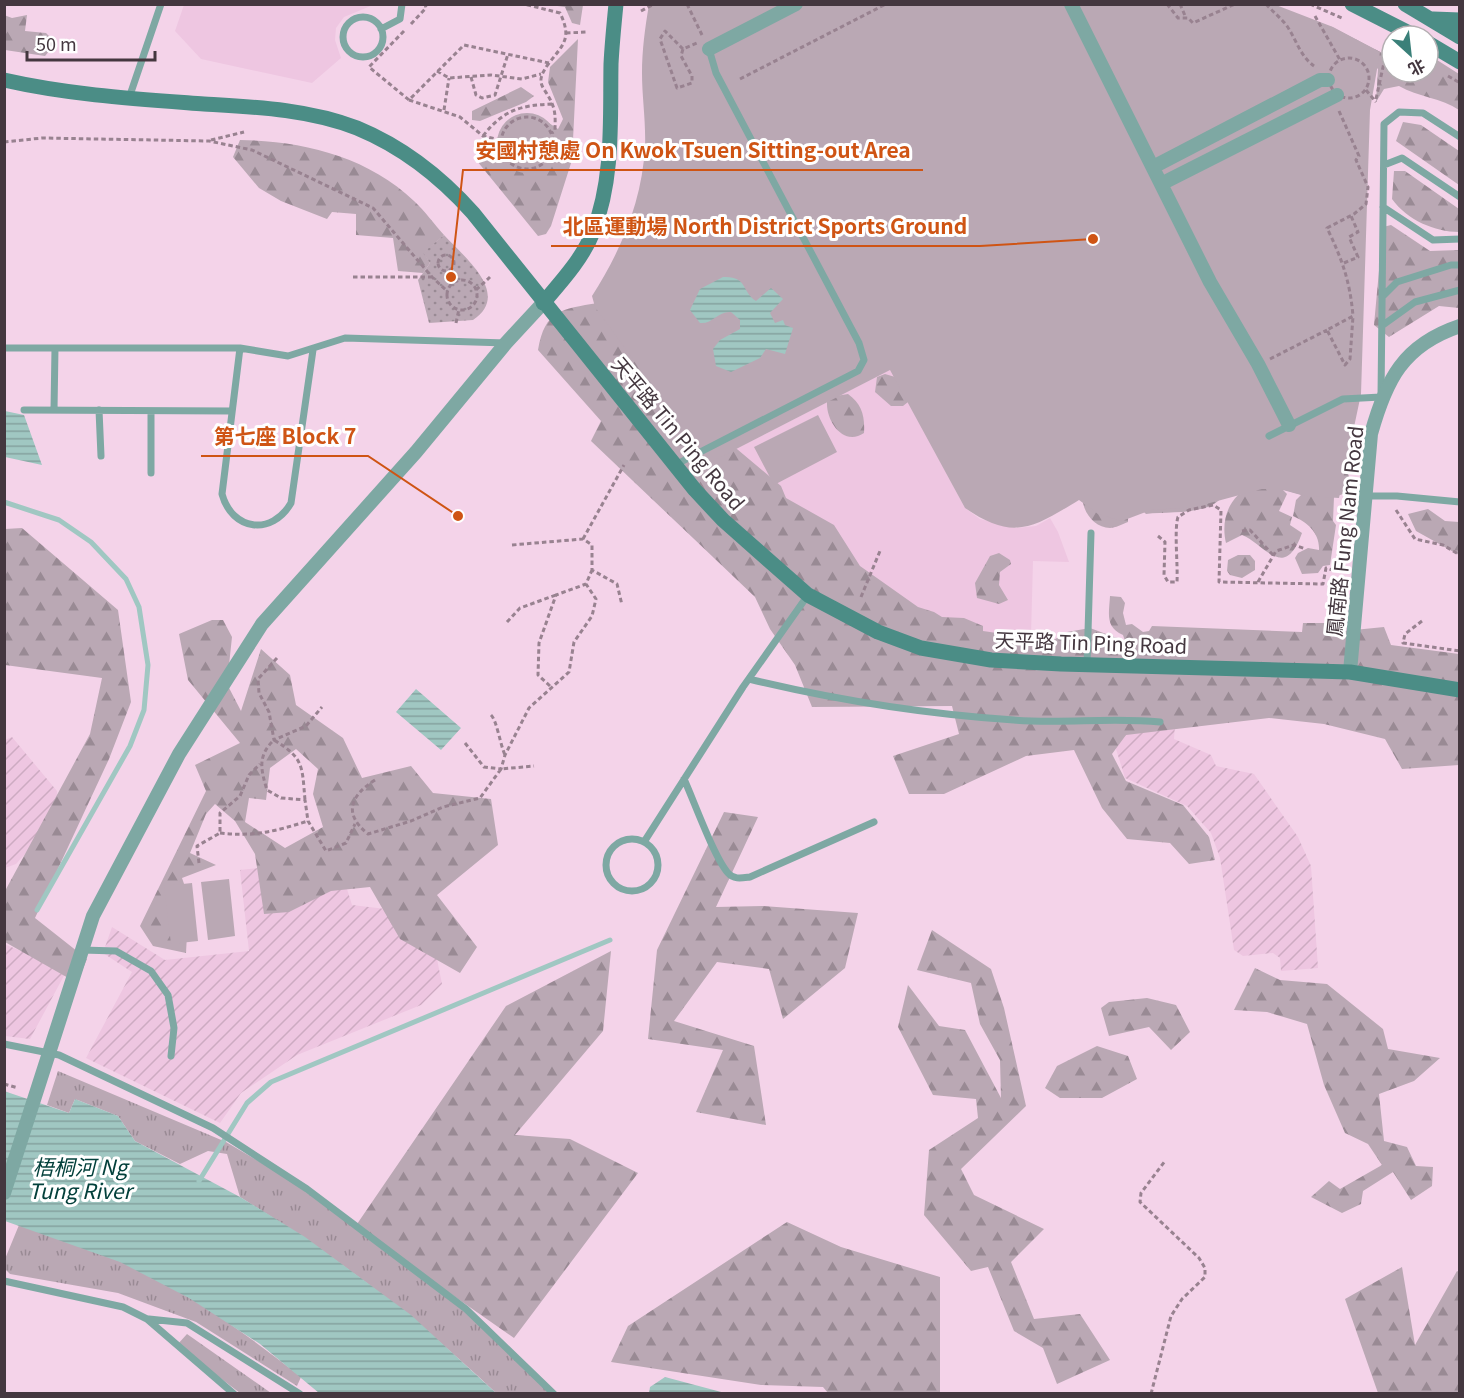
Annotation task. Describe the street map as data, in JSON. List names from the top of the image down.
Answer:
{
  "streets": {
    "street": ["天平路 Tin Ping Road", "鳳南路 Fung Nam Road"]
  },
  "crossings": [
    ["天平路 Tin Ping Road", "鳳南路 Fung Nam Road"]
  ],
  "water": ["梧桐河 Ng Tung River"],
  "places": ["北區運動場 North District Sports Ground", "安國村憩處 On Kwok Tsuen Sitting-out Area", "第七座 Block 7"],
  "scale_bar": "50 m",
  "north": "bottom right"
}
